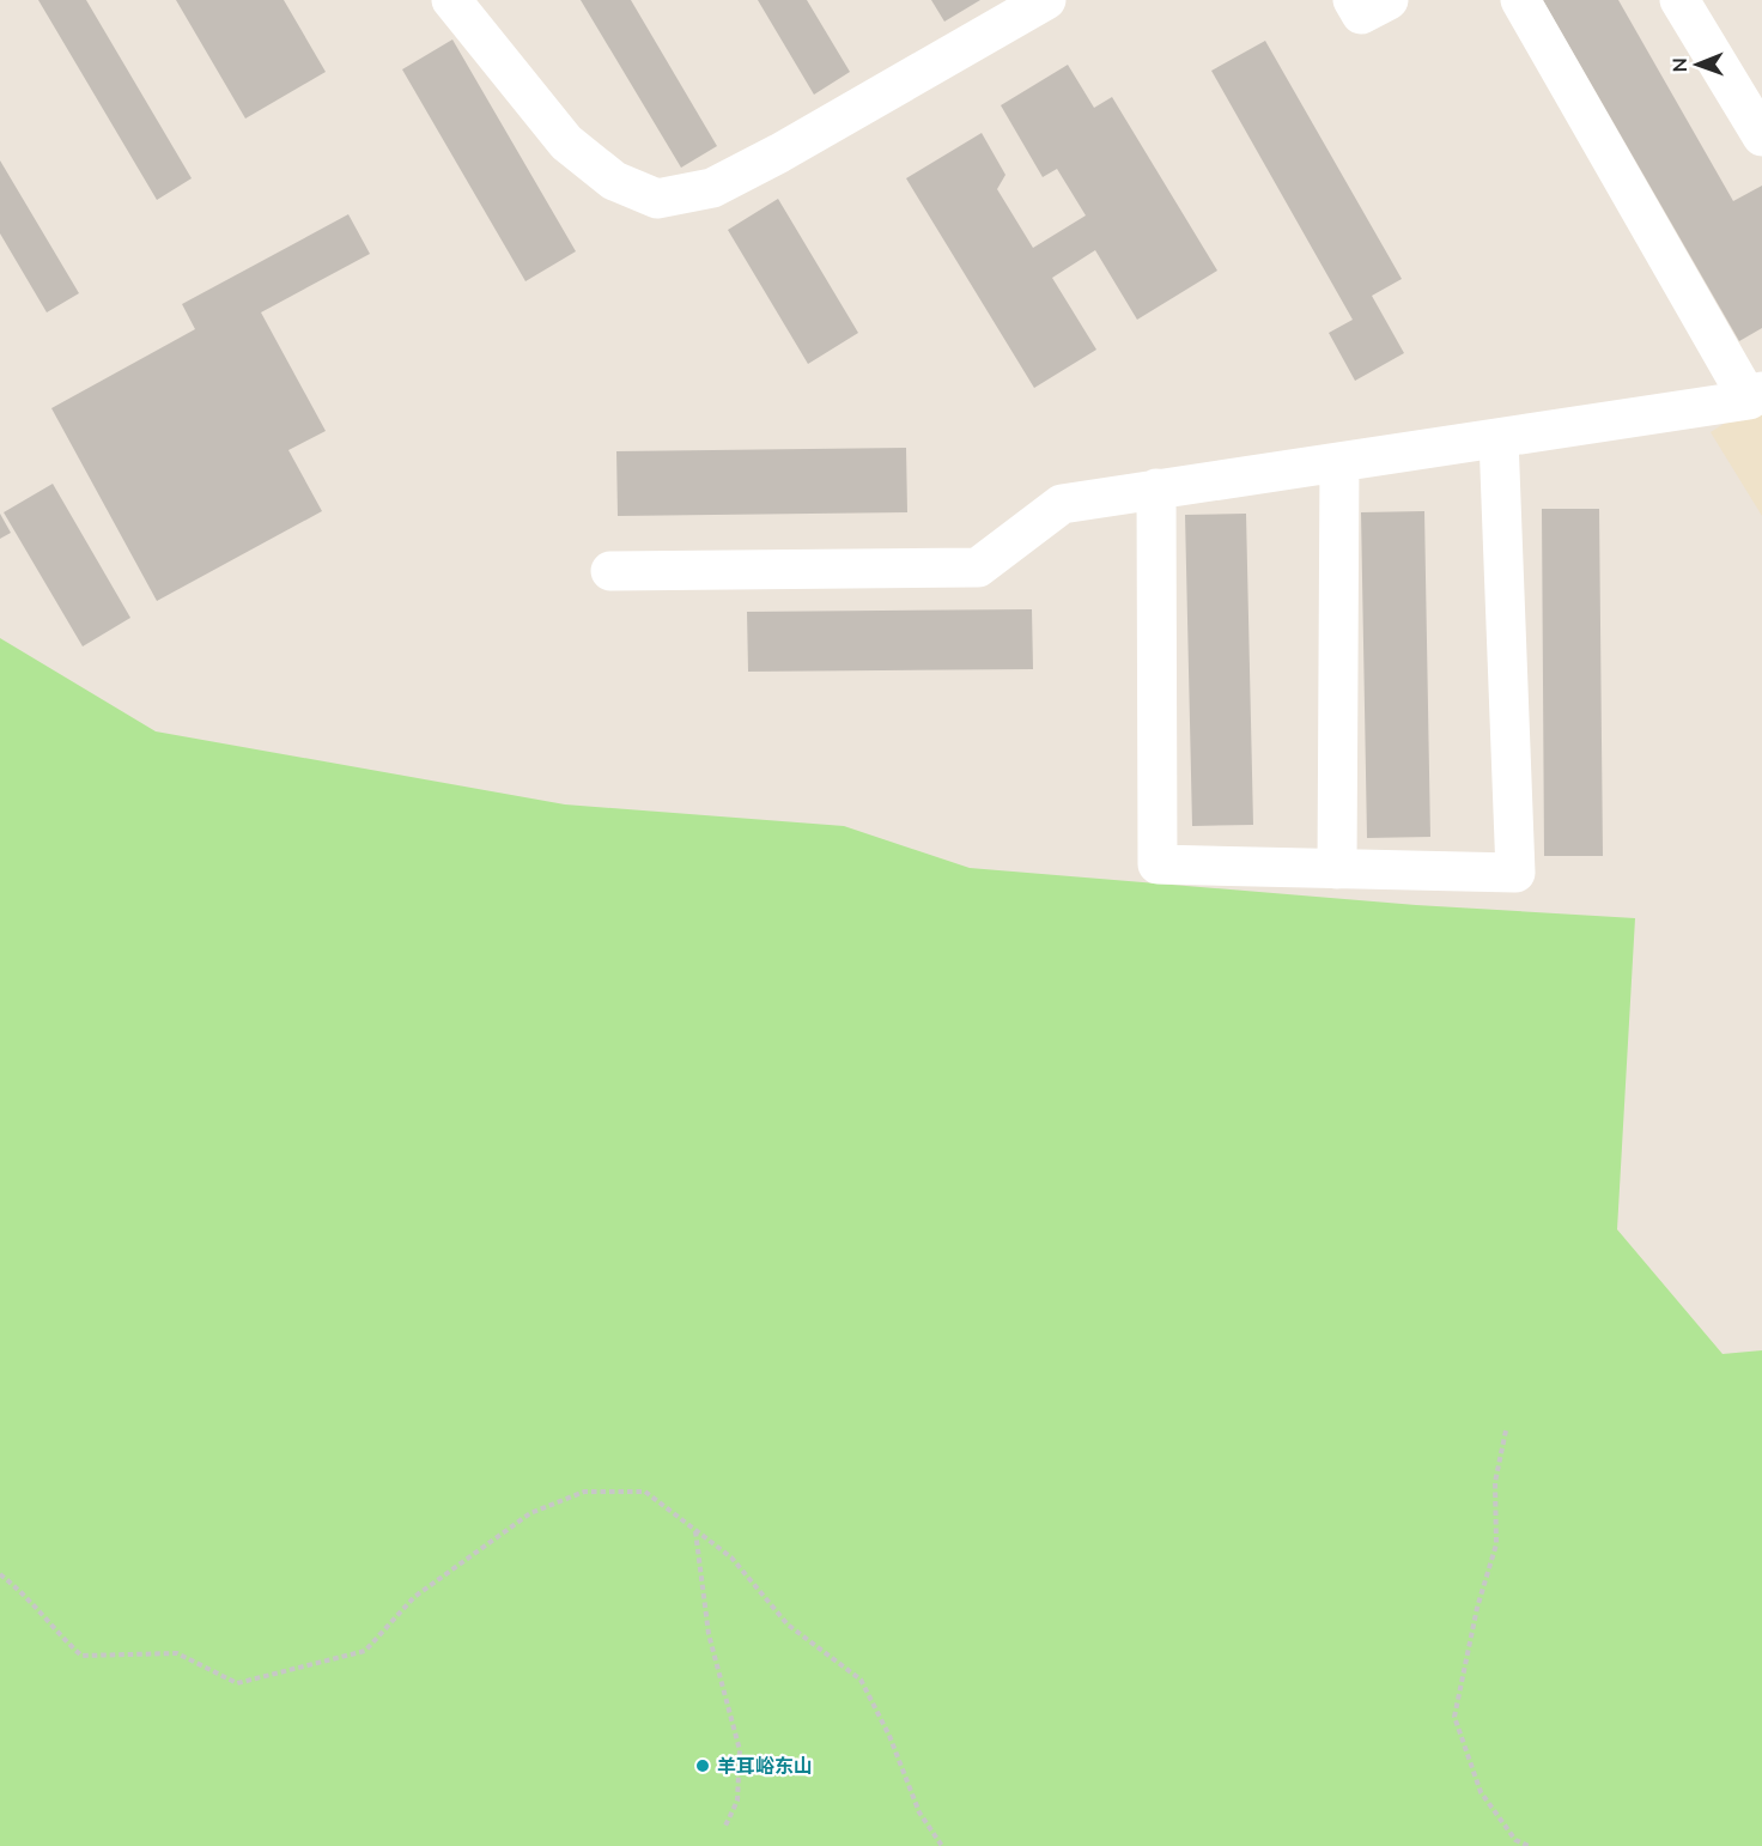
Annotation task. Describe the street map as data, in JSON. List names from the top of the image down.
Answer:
{
  "places": ["羊耳峪东山"],
  "north": "left"
}
